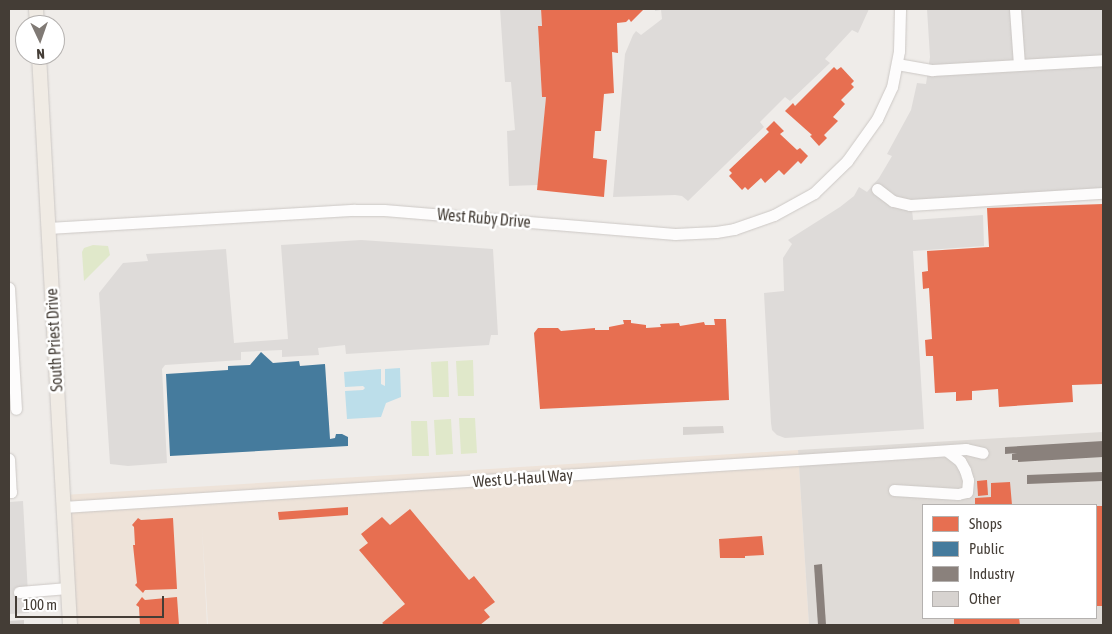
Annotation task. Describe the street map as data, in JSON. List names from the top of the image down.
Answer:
{
  "streets": {
    "main road": ["South Priest Drive"],
    "street": ["West Ruby Drive", "West U-Haul Way"]
  },
  "crossings": [
    ["West Ruby Drive", "South Priest Drive"],
    ["South Priest Drive", "West U-Haul Way"]
  ],
  "legend": [
    "Shops",
    "Public",
    "Industry",
    "Other"
  ],
  "scale_bar": "100 m",
  "north": "bottom"
}
